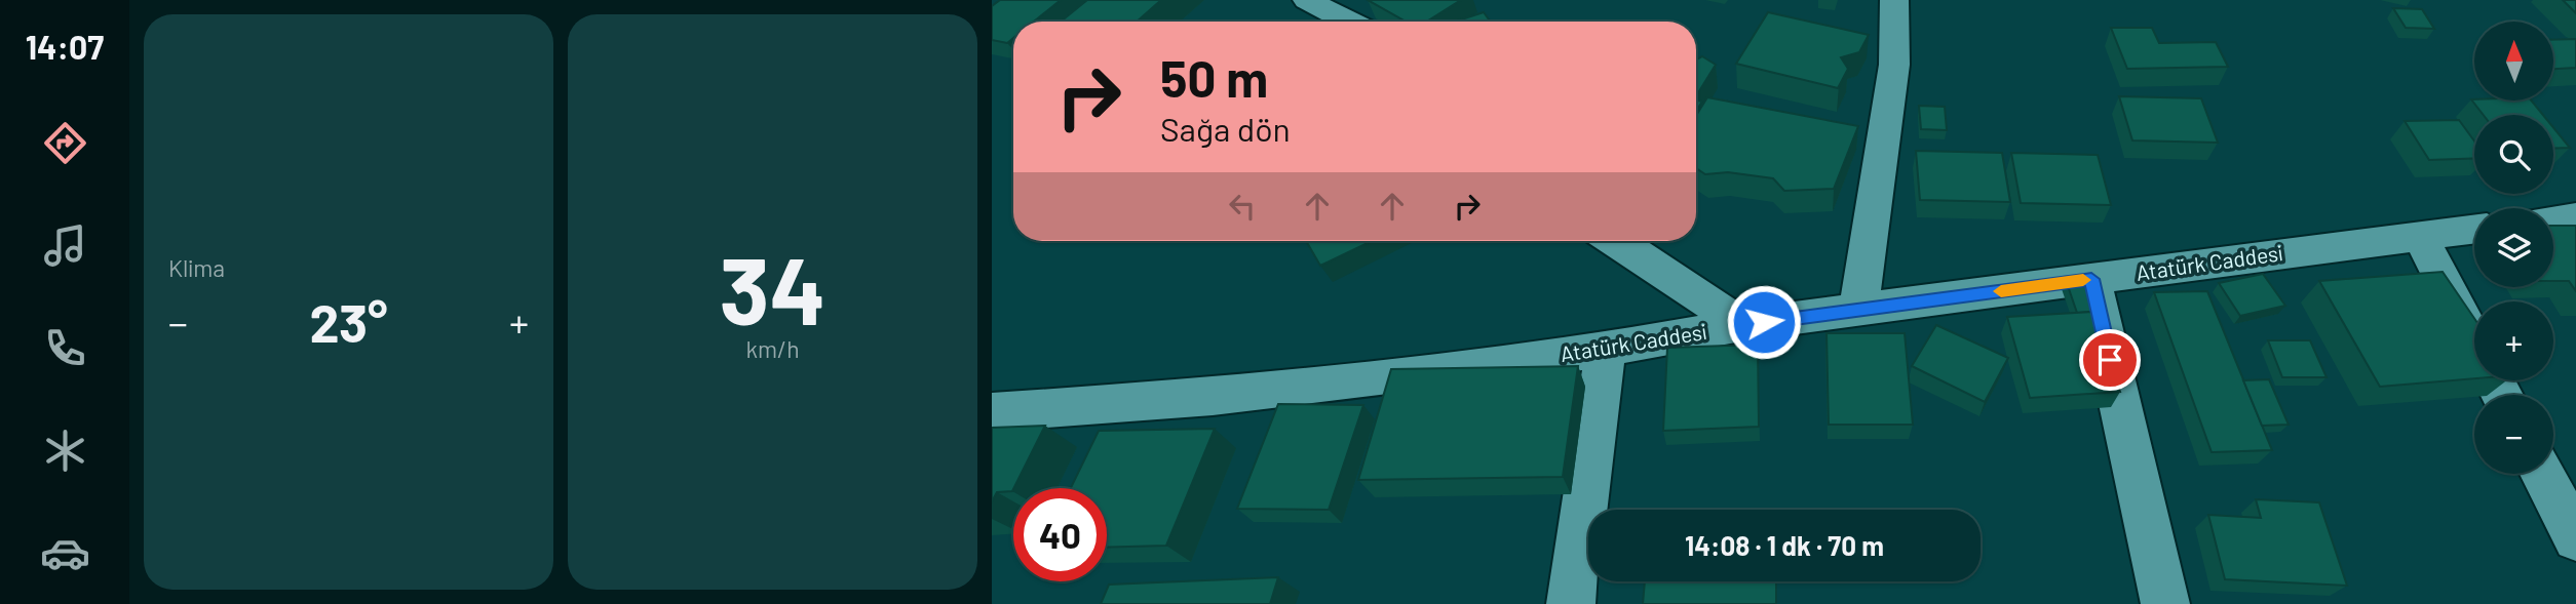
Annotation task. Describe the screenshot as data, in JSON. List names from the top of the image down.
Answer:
{
  "streets": {
    "street": ["Atatürk Caddesi"]
  },
  "north": "top",
  "page": {
    "tabs": "14:07",
    "tile": [
      "Klima",
      ["34", "km/h"]
    ],
    "map_buttons": ["+", "−"],
    "turn": ["50 m", "Sağa dön"],
    "heat": ["−", "23°", "+"],
    "limit": "40",
    "trip": "14:08 · 1 dk · 70 m"
  }
}
